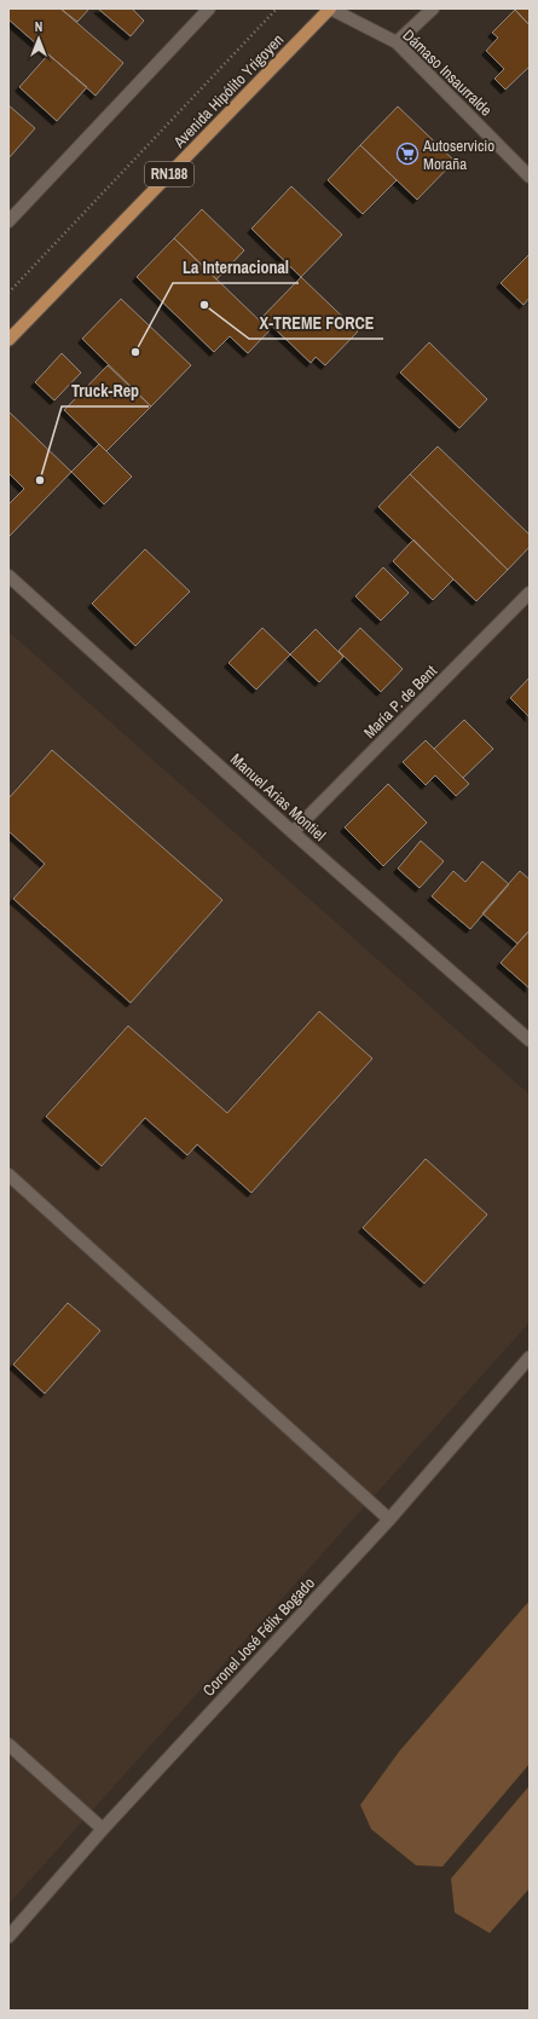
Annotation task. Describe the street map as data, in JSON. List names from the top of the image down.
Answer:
{
  "streets": {
    "main road": ["Avenida Hipólito Yrigoyen", "RN188"],
    "street": [
      "Dámaso Insaurralde",
      "María P. de Bent",
      "Manuel Arias Montiel",
      "Coronel José Félix Bogado"
    ]
  },
  "crossings": [
    ["Dámaso Insaurralde", "Avenida Hipólito Yrigoyen"],
    ["María P. de Bent", "Manuel Arias Montiel"]
  ],
  "places": {
    "supermarket": ["Autoservicio Moraña"],
    "other": ["X-TREME FORCE", "La Internacional", "Truck-Rep"]
  },
  "north": "top"
}
